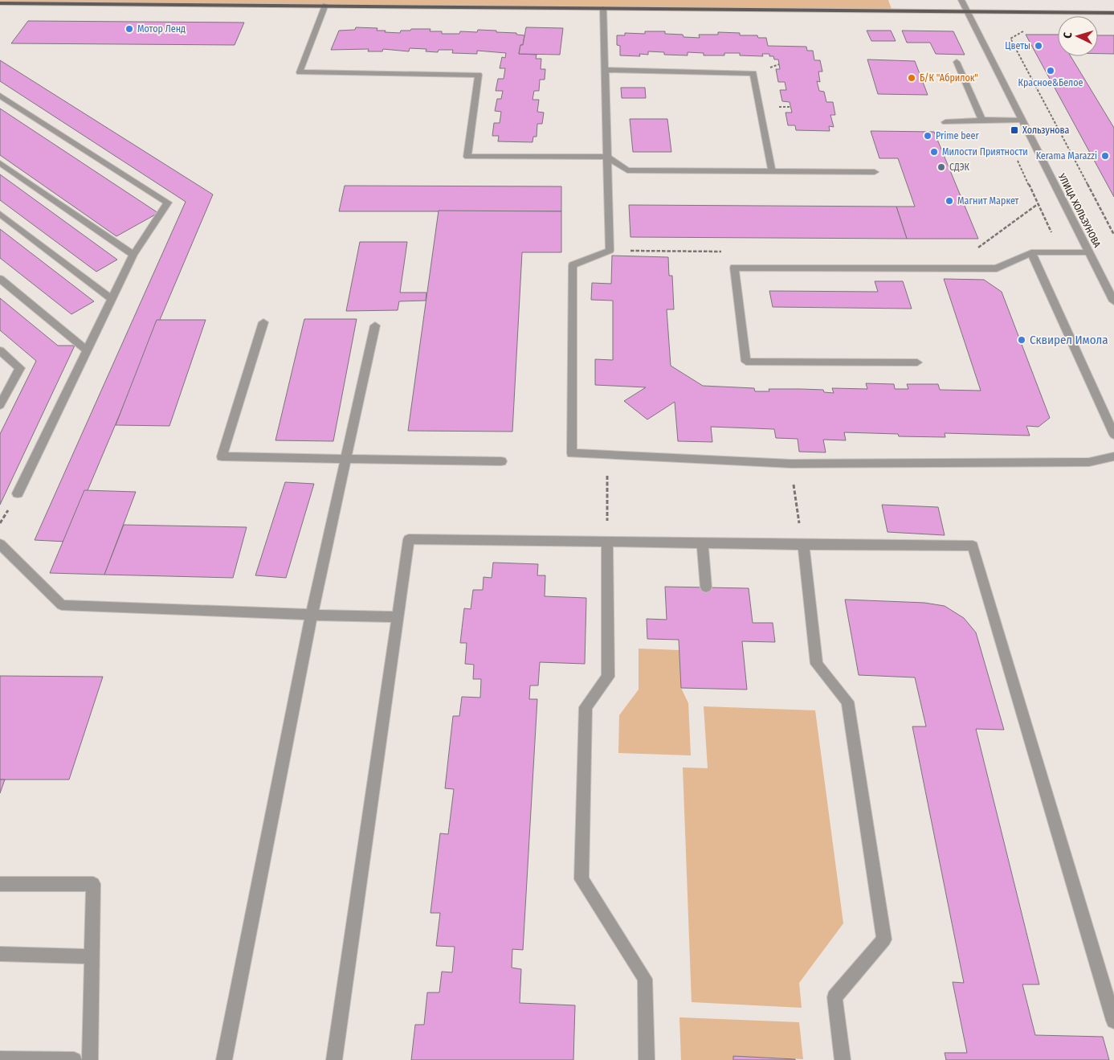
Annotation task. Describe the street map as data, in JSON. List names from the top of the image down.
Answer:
{
  "streets": {
    "street": ["УЛИЦА ХОЛЬЗУНОВА"]
  },
  "places": {
    "other": [
      "Мотор Ленд",
      "Цветы",
      "Красное&Белое",
      "Б/К \"Абрилок\"",
      "Prime beer",
      "Милости Приятности",
      "Kerama Marazzi",
      "СДЭК",
      "Магнит Маркет",
      "Сквирел Имола"
    ],
    "transit": ["Хользунова"]
  },
  "north": "left"
}
